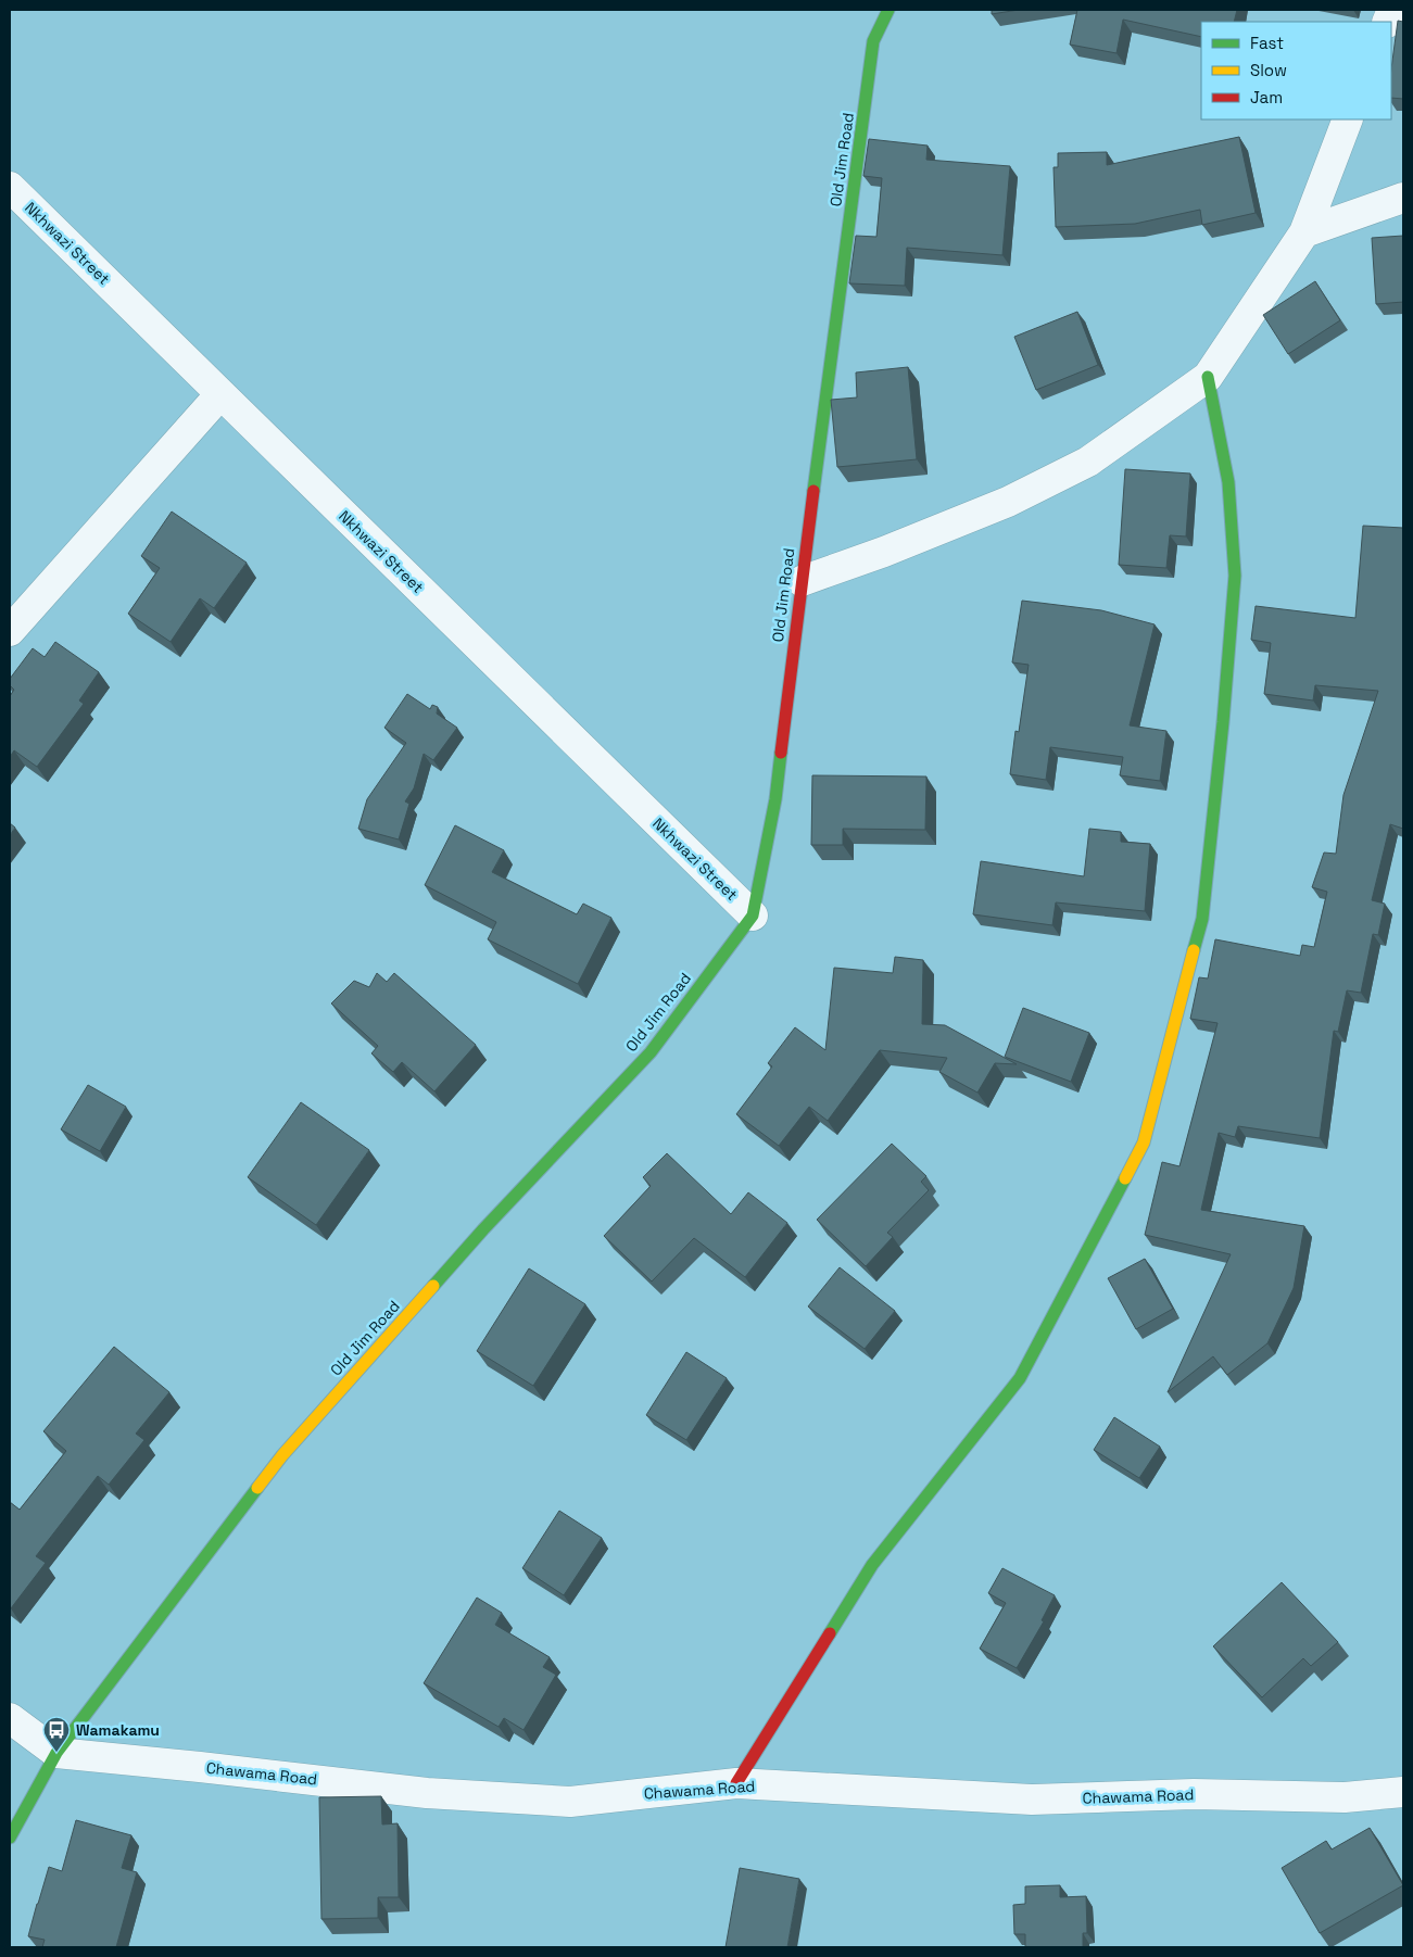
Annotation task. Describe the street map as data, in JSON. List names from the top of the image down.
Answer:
{
  "streets": {
    "street": ["Old Jim Road", "Nkhwazi Street", "Chawama Road"]
  },
  "crossings": [
    ["Old Jim Road", "Nkhwazi Street"],
    ["Old Jim Road", "Chawama Road"]
  ],
  "places": {
    "bus stop": ["Wamakamu"]
  },
  "legend": ["Fast", "Slow", "Jam"]
}
